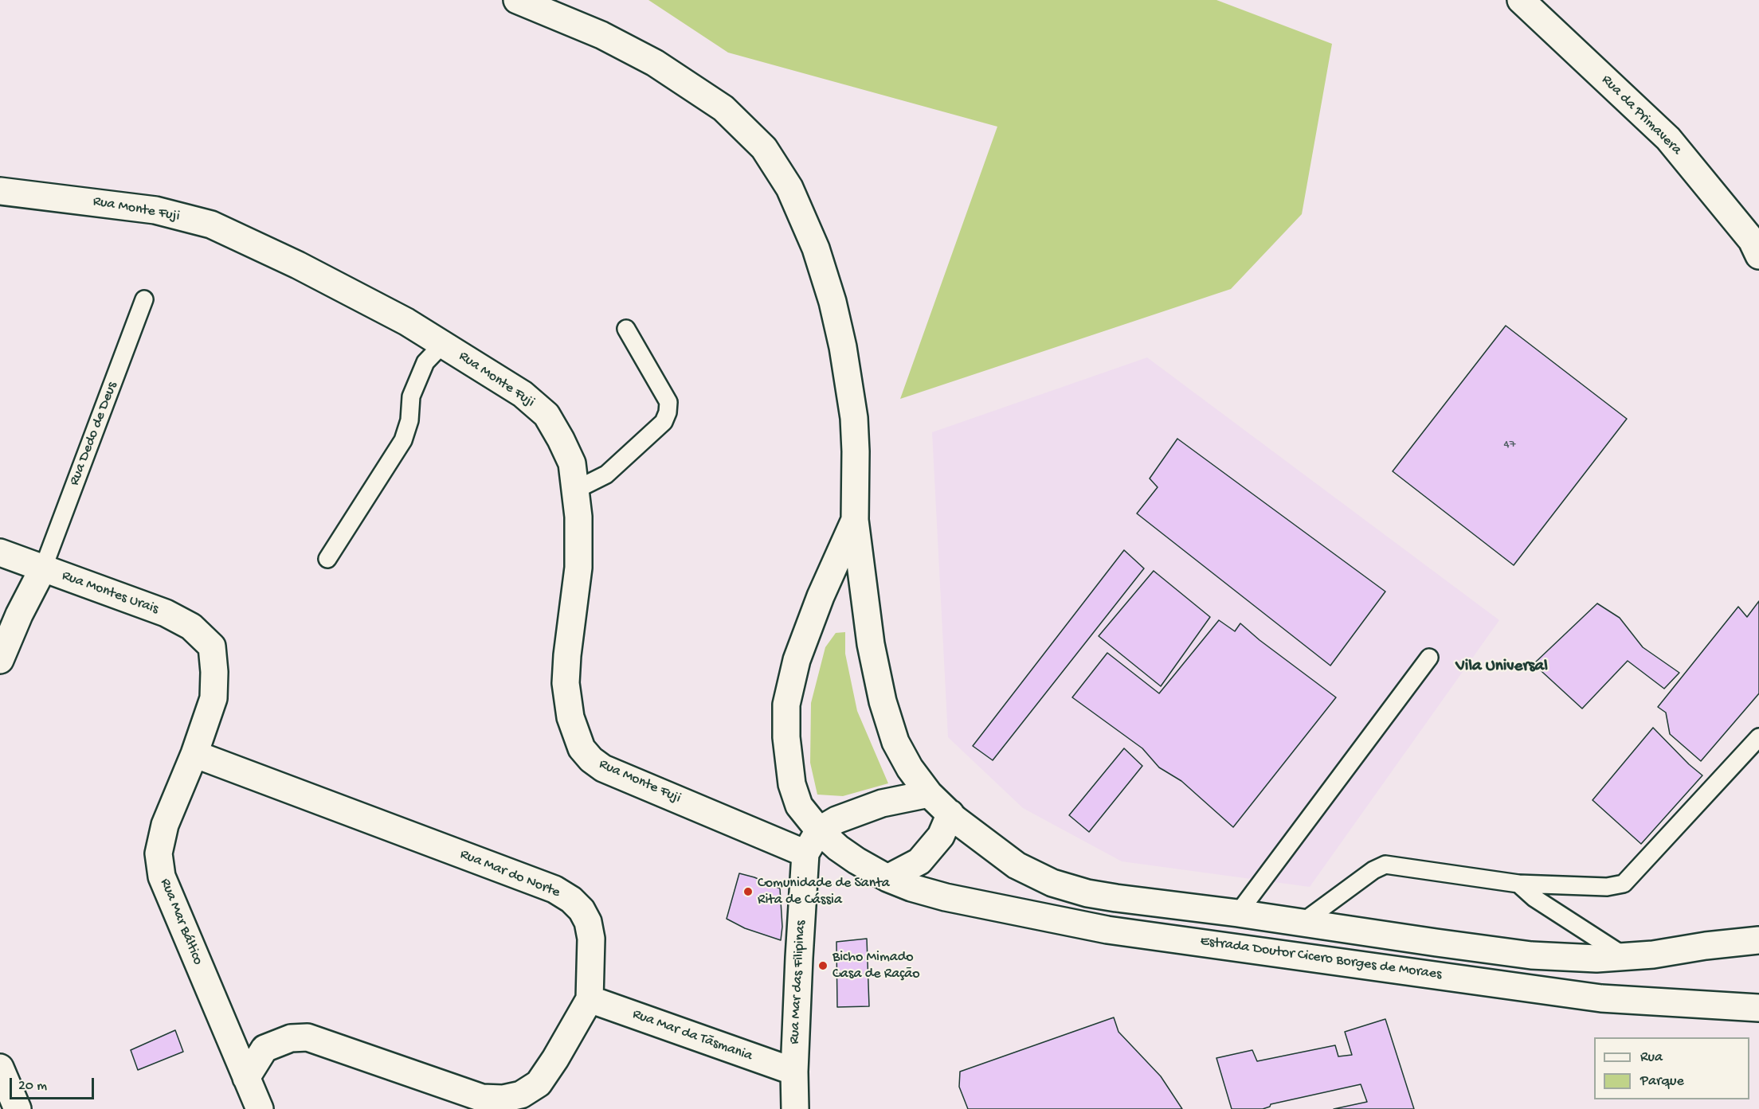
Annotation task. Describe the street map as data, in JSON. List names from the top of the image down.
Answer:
{
  "streets": {
    "street": [
      "Rua da Primavera",
      "Rua Monte Fuji",
      "Rua Montes Urais",
      "Rua Mar do Norte",
      "Rua Mar Báltico",
      "Estrada Doutor Cicero Borges de Moraes",
      "Rua Mar das Filipinas",
      "Rua Mar da Tãsmania"
    ],
    "lane": ["Rua Dedo de Deus"]
  },
  "crossings": [
    ["Rua Monte Fuji", "Rua Mar das Filipinas"],
    ["Rua Dedo de Deus", "Rua Montes Urais"],
    ["Rua Montes Urais", "Rua Mar Báltico"],
    ["Rua Mar do Norte", "Rua Mar Báltico"],
    ["Rua Mar do Norte", "Rua Mar da Tãsmania"],
    ["Estrada Doutor Cicero Borges de Moraes", "Rua Mar das Filipinas"],
    ["Rua Mar das Filipinas", "Rua Mar da Tãsmania"]
  ],
  "districts": ["Vila Universal"],
  "places": ["Comunidade de Santa Rita de Cássia", "Bicho Mimado Casa de Ração"],
  "house_numbers": ["47"],
  "legend": ["Rua", "Parque"],
  "scale_bar": "20 m"
}
